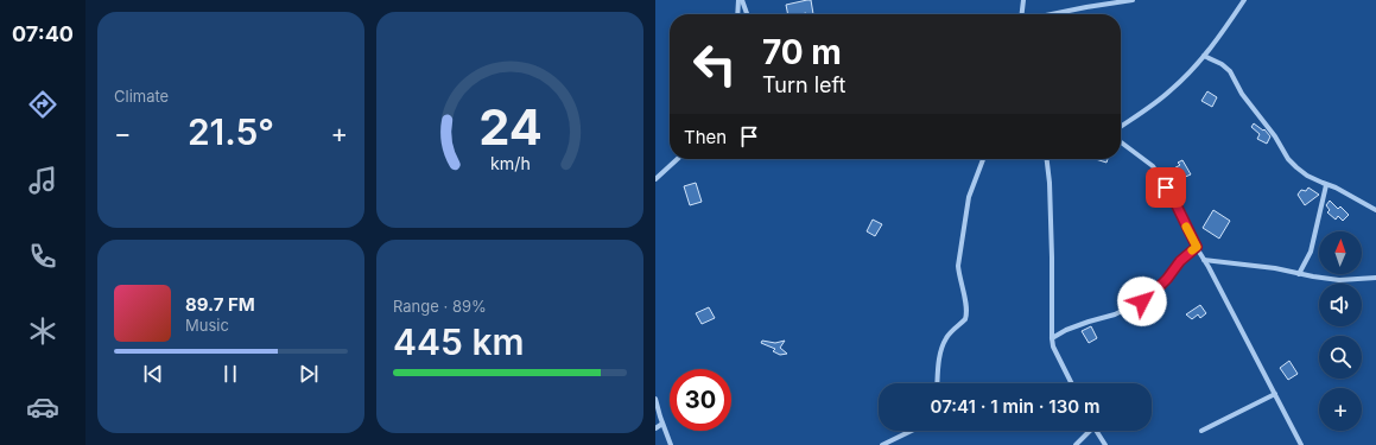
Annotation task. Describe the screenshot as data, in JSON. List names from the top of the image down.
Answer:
{
  "north": "top",
  "page": {
    "tabs": "07:40",
    "tile": [
      "Climate",
      ["Range · 89%", "445 km"]
    ],
    "turn": ["70 m", "Turn left"],
    "heat": ["−", "21.5°", "+"],
    "then": "Then",
    "map_buttons": "+",
    "song": ["89.7 FM", "Music"],
    "limit": "30",
    "trip": "07:41 · 1 min · 130 m",
    "gauge": ["24", "km/h"]
  }
}
